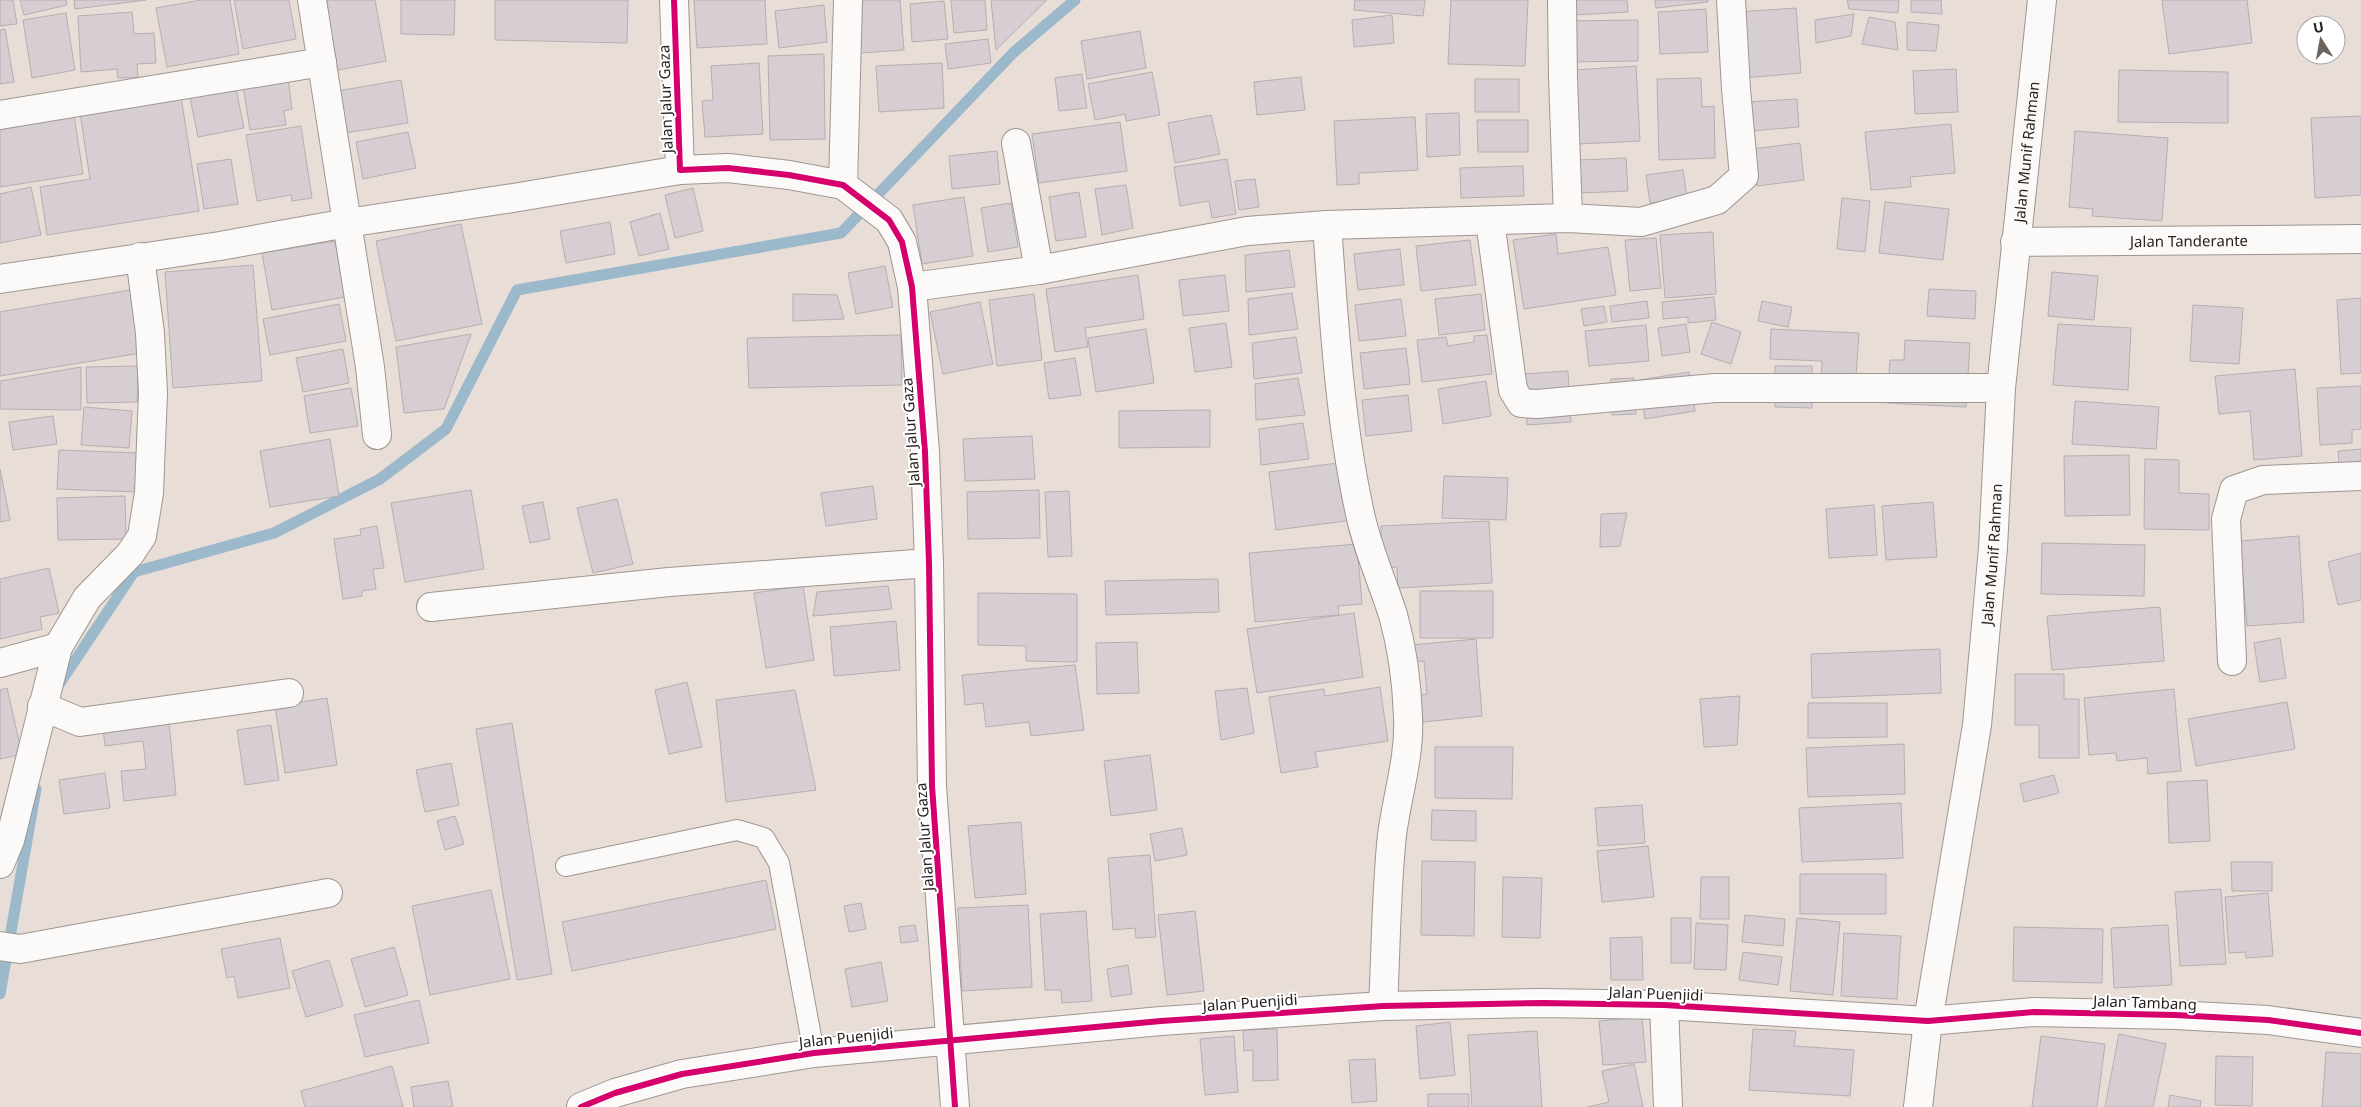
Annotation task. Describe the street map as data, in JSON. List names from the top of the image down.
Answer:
{
  "streets": {
    "street": [
      "Jalan Jalur Gaza",
      "Jalan Munif Rahman",
      "Jalan Tanderante",
      "Jalan Puenjidi",
      "Jalan Tambang"
    ]
  },
  "crossings": [
    ["Jalan Jalur Gaza", "Jalan Puenjidi"],
    ["Jalan Munif Rahman", "Jalan Tanderante"],
    ["Jalan Munif Rahman", "Jalan Puenjidi"],
    ["Jalan Munif Rahman", "Jalan Tambang"],
    ["Jalan Puenjidi", "Jalan Tambang"]
  ],
  "north": "top"
}
